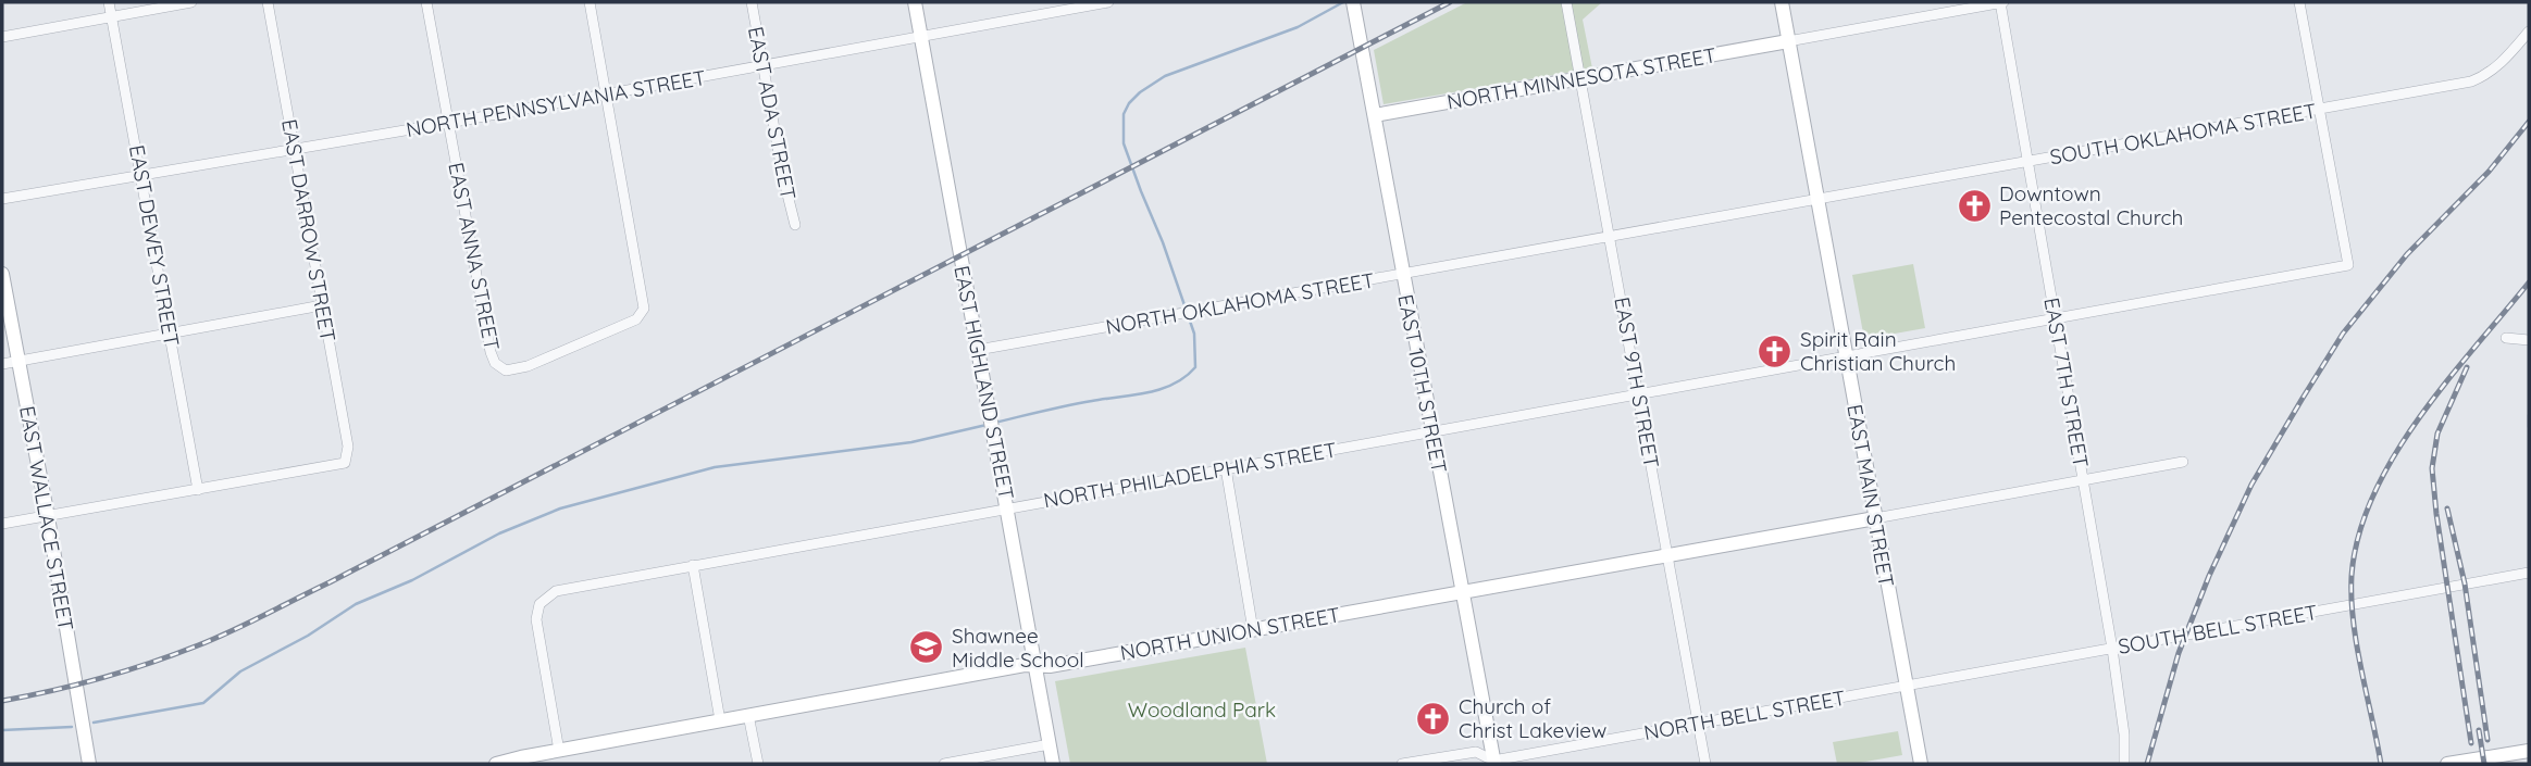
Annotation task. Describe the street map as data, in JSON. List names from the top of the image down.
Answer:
{
  "streets": {
    "street": [
      "NORTH MINNESOTA STREET",
      "NORTH PENNSYLVANIA STREET",
      "EAST ADA STREET",
      "SOUTH OKLAHOMA STREET",
      "EAST DARROW STREET",
      "EAST DEWEY STREET",
      "EAST ANNA STREET",
      "NORTH OKLAHOMA STREET",
      "EAST HIGHLAND STREET",
      "EAST 9TH STREET",
      "EAST 7TH STREET",
      "EAST 10TH STREET",
      "NORTH PHILADELPHIA STREET",
      "EAST MAIN STREET",
      "EAST WALLACE STREET",
      "SOUTH BELL STREET",
      "NORTH UNION STREET",
      "NORTH BELL STREET"
    ]
  },
  "crossings": [
    ["NORTH MINNESOTA STREET", "EAST 9TH STREET"],
    ["NORTH MINNESOTA STREET", "EAST 10TH STREET"],
    ["NORTH MINNESOTA STREET", "EAST MAIN STREET"],
    ["NORTH PENNSYLVANIA STREET", "EAST ADA STREET"],
    ["NORTH PENNSYLVANIA STREET", "EAST DARROW STREET"],
    ["NORTH PENNSYLVANIA STREET", "EAST DEWEY STREET"],
    ["NORTH PENNSYLVANIA STREET", "EAST ANNA STREET"],
    ["NORTH PENNSYLVANIA STREET", "EAST HIGHLAND STREET"],
    ["SOUTH OKLAHOMA STREET", "NORTH OKLAHOMA STREET"],
    ["SOUTH OKLAHOMA STREET", "EAST 7TH STREET"],
    ["SOUTH OKLAHOMA STREET", "NORTH PHILADELPHIA STREET"],
    ["SOUTH OKLAHOMA STREET", "EAST MAIN STREET"],
    ["EAST DARROW STREET", "EAST DEWEY STREET"],
    ["NORTH OKLAHOMA STREET", "EAST HIGHLAND STREET"],
    ["NORTH OKLAHOMA STREET", "EAST 9TH STREET"],
    ["NORTH OKLAHOMA STREET", "EAST 10TH STREET"],
    ["NORTH OKLAHOMA STREET", "EAST MAIN STREET"],
    ["EAST HIGHLAND STREET", "NORTH PHILADELPHIA STREET"],
    ["EAST HIGHLAND STREET", "NORTH UNION STREET"],
    ["EAST 9TH STREET", "NORTH PHILADELPHIA STREET"],
    ["EAST 9TH STREET", "NORTH UNION STREET"],
    ["EAST 9TH STREET", "NORTH BELL STREET"],
    ["EAST 7TH STREET", "NORTH PHILADELPHIA STREET"],
    ["EAST 7TH STREET", "SOUTH BELL STREET"],
    ["EAST 10TH STREET", "NORTH PHILADELPHIA STREET"],
    ["EAST 10TH STREET", "NORTH UNION STREET"],
    ["EAST 10TH STREET", "NORTH BELL STREET"],
    ["NORTH PHILADELPHIA STREET", "EAST MAIN STREET"],
    ["NORTH PHILADELPHIA STREET", "NORTH UNION STREET"],
    ["EAST MAIN STREET", "SOUTH BELL STREET"],
    ["EAST MAIN STREET", "NORTH UNION STREET"],
    ["EAST MAIN STREET", "NORTH BELL STREET"],
    ["SOUTH BELL STREET", "NORTH BELL STREET"]
  ],
  "parks": ["Woodland Park"],
  "places": {
    "church": ["Downtown Pentecostal Church", "Spirit Rain Christian Church", "Church of Christ Lakeview"],
    "school or university": ["Shawnee Middle School"]
  }
}
